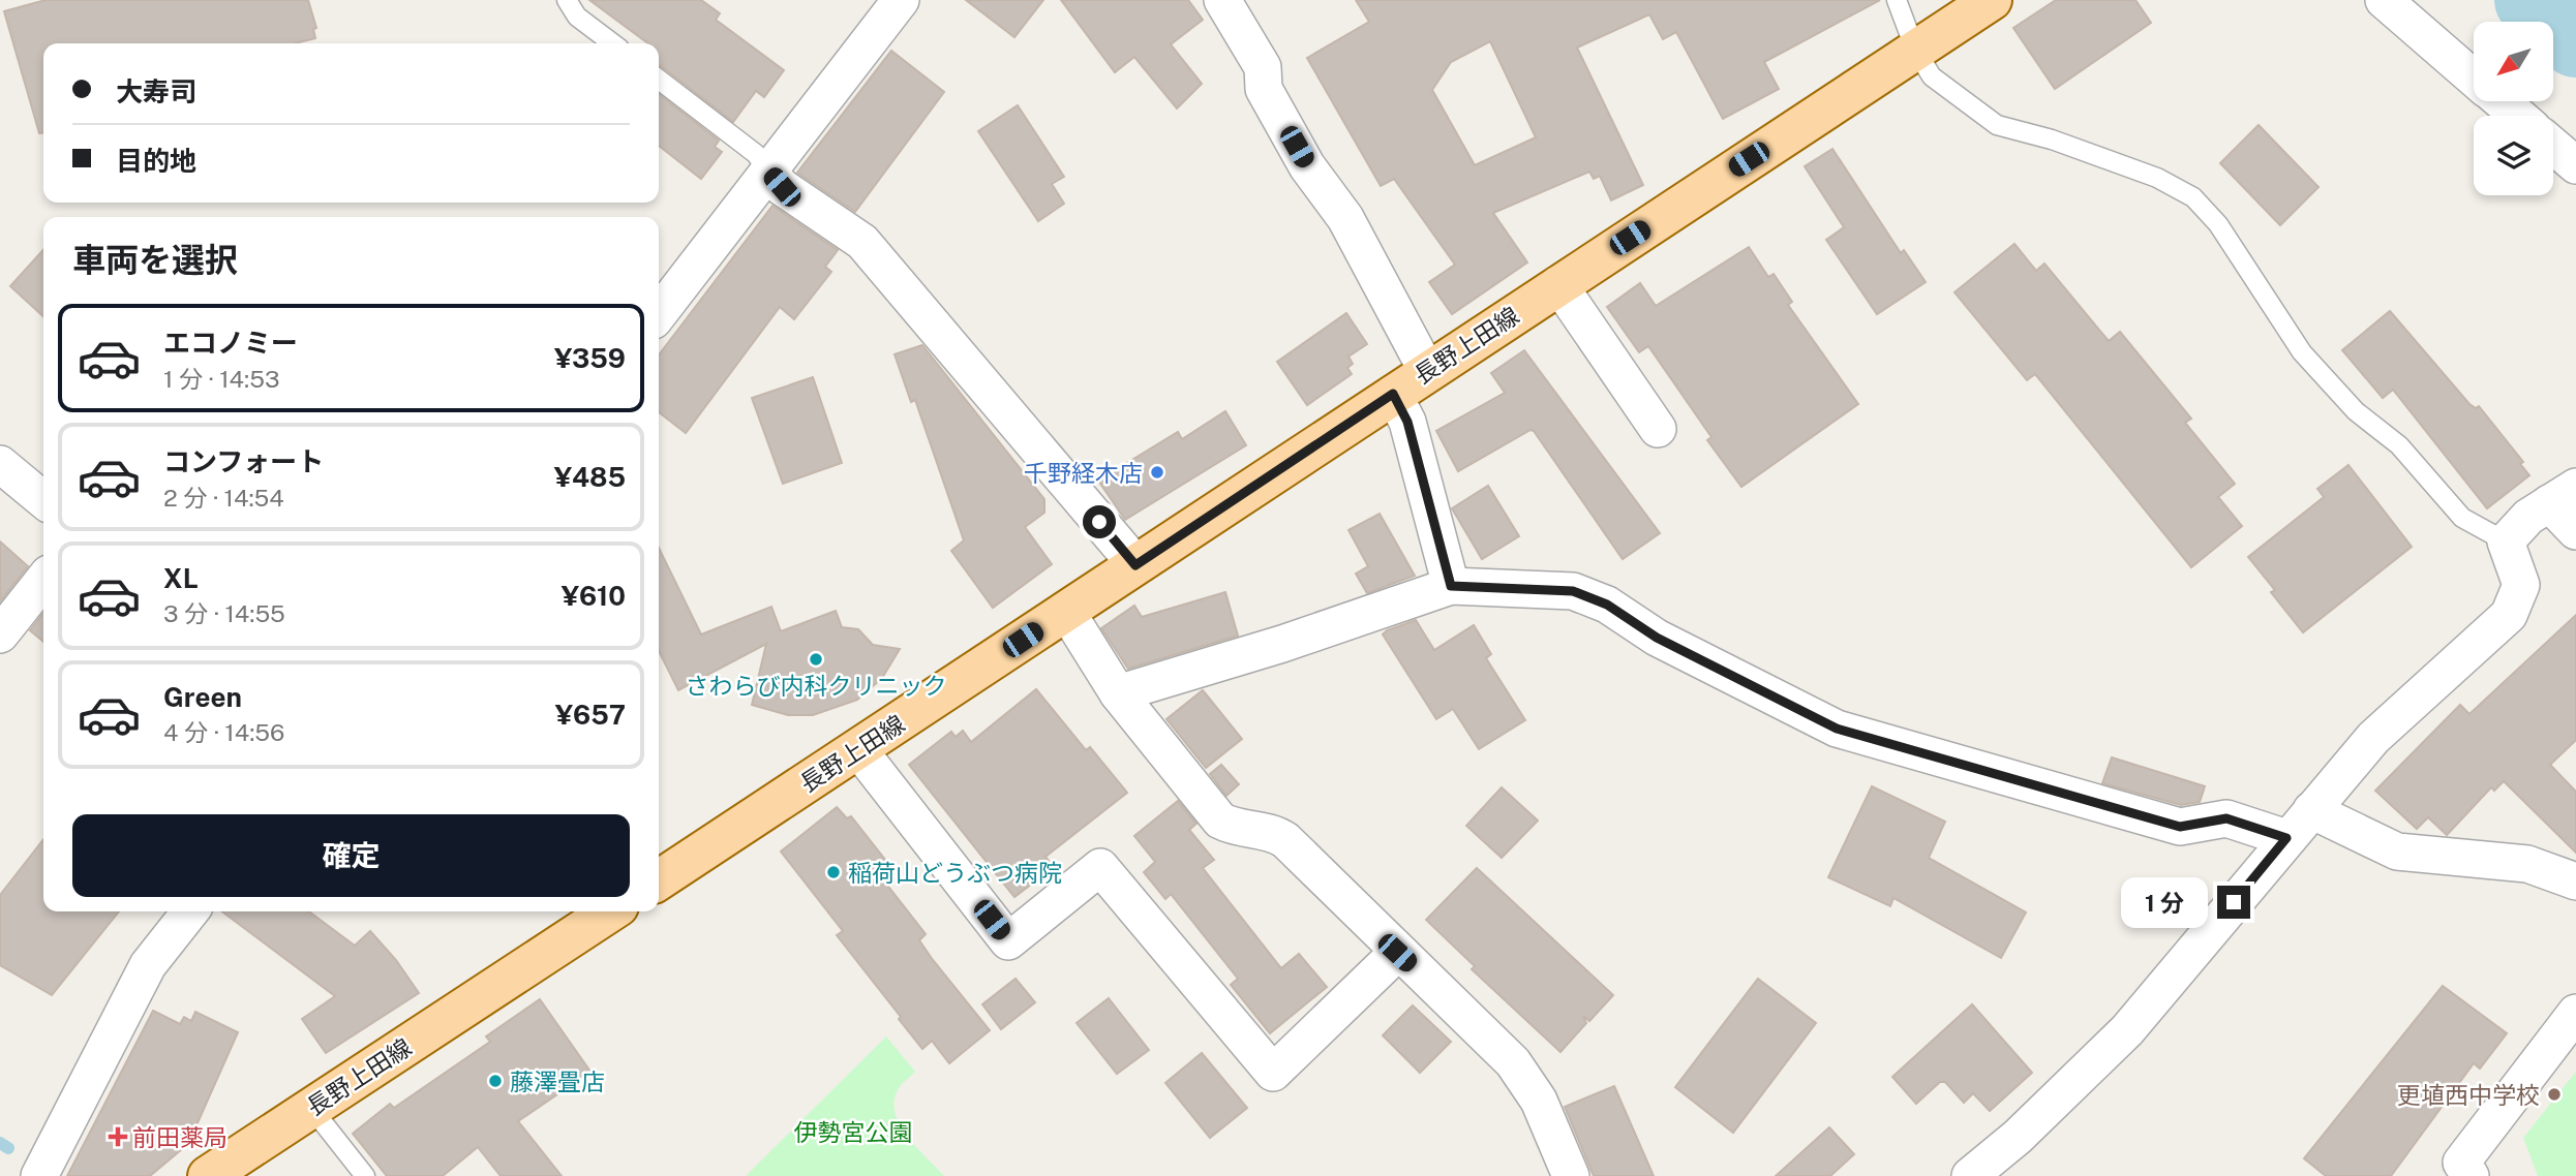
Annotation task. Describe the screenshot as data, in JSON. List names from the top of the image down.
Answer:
{
  "streets": {
    "main road": ["長野上田線"]
  },
  "parks": ["伊勢宮公園"],
  "places": {
    "other": [
      "千野経木店",
      "さわらび内科クリニック",
      "稲荷山どうぶつ病院",
      "藤澤畳店",
      "更埴西中学校"
    ],
    "health": ["前田薬局"]
  },
  "north": "bottom left",
  "page": {
    "banner": ["大寿司", "目的地"],
    "heading": "車両を選択",
    "list": [
      {
        "name": "エコノミー",
        "note": "1 分 · 14:53",
        "value": "¥359"
      },
      {
        "name": "コンフォート",
        "note": "2 分 · 14:54",
        "value": "¥485"
      },
      {
        "name": "XL",
        "note": "3 分 · 14:55",
        "value": "¥610"
      },
      {
        "name": "Green",
        "note": "4 分 · 14:56",
        "value": "¥657"
      }
    ],
    "buttons": "確定",
    "bubble": "1 分"
  }
}
